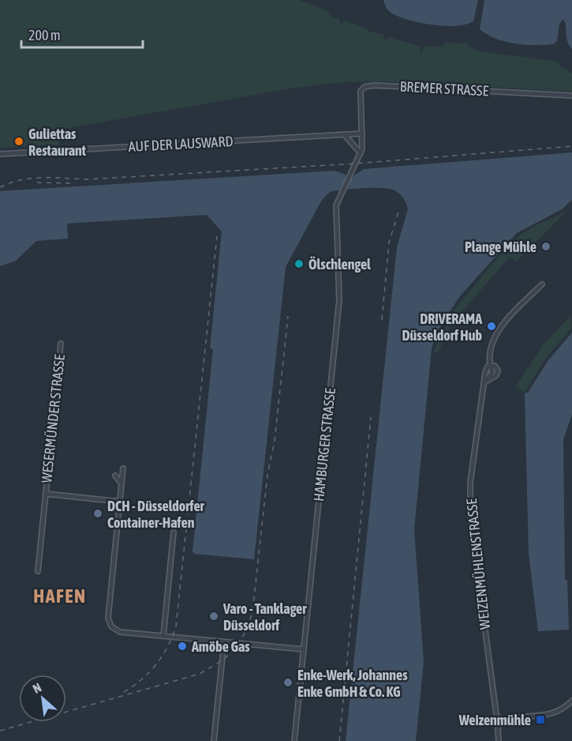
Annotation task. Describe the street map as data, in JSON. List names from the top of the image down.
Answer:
{
  "streets": {
    "street": [
      "BREMER STRASSE",
      "AUF DER LAUSWARD",
      "WESERMÜNDER STRASSE",
      "HAMBURGER STRASSE",
      "WEIZENMÜHLENSTRASSE"
    ]
  },
  "crossings": [
    ["BREMER STRASSE", "AUF DER LAUSWARD"],
    ["BREMER STRASSE", "HAMBURGER STRASSE"],
    ["AUF DER LAUSWARD", "HAMBURGER STRASSE"]
  ],
  "districts": ["HAFEN"],
  "places": {
    "other": [
      "Guliettas Restaurant",
      "Plange Mühle",
      "Ölschlengel",
      "DRIVERAMA Düsseldorf Hub",
      "DCH - Düsseldorfer Container-Hafen",
      "Varo - Tanklager Düsseldorf",
      "Amöbe Gas",
      "Enke-Werk, Johannes Enke GmbH & Co. KG"
    ],
    "transit": ["Weizenmühle"]
  },
  "scale_bar": "200 m",
  "north": "top left"
}
